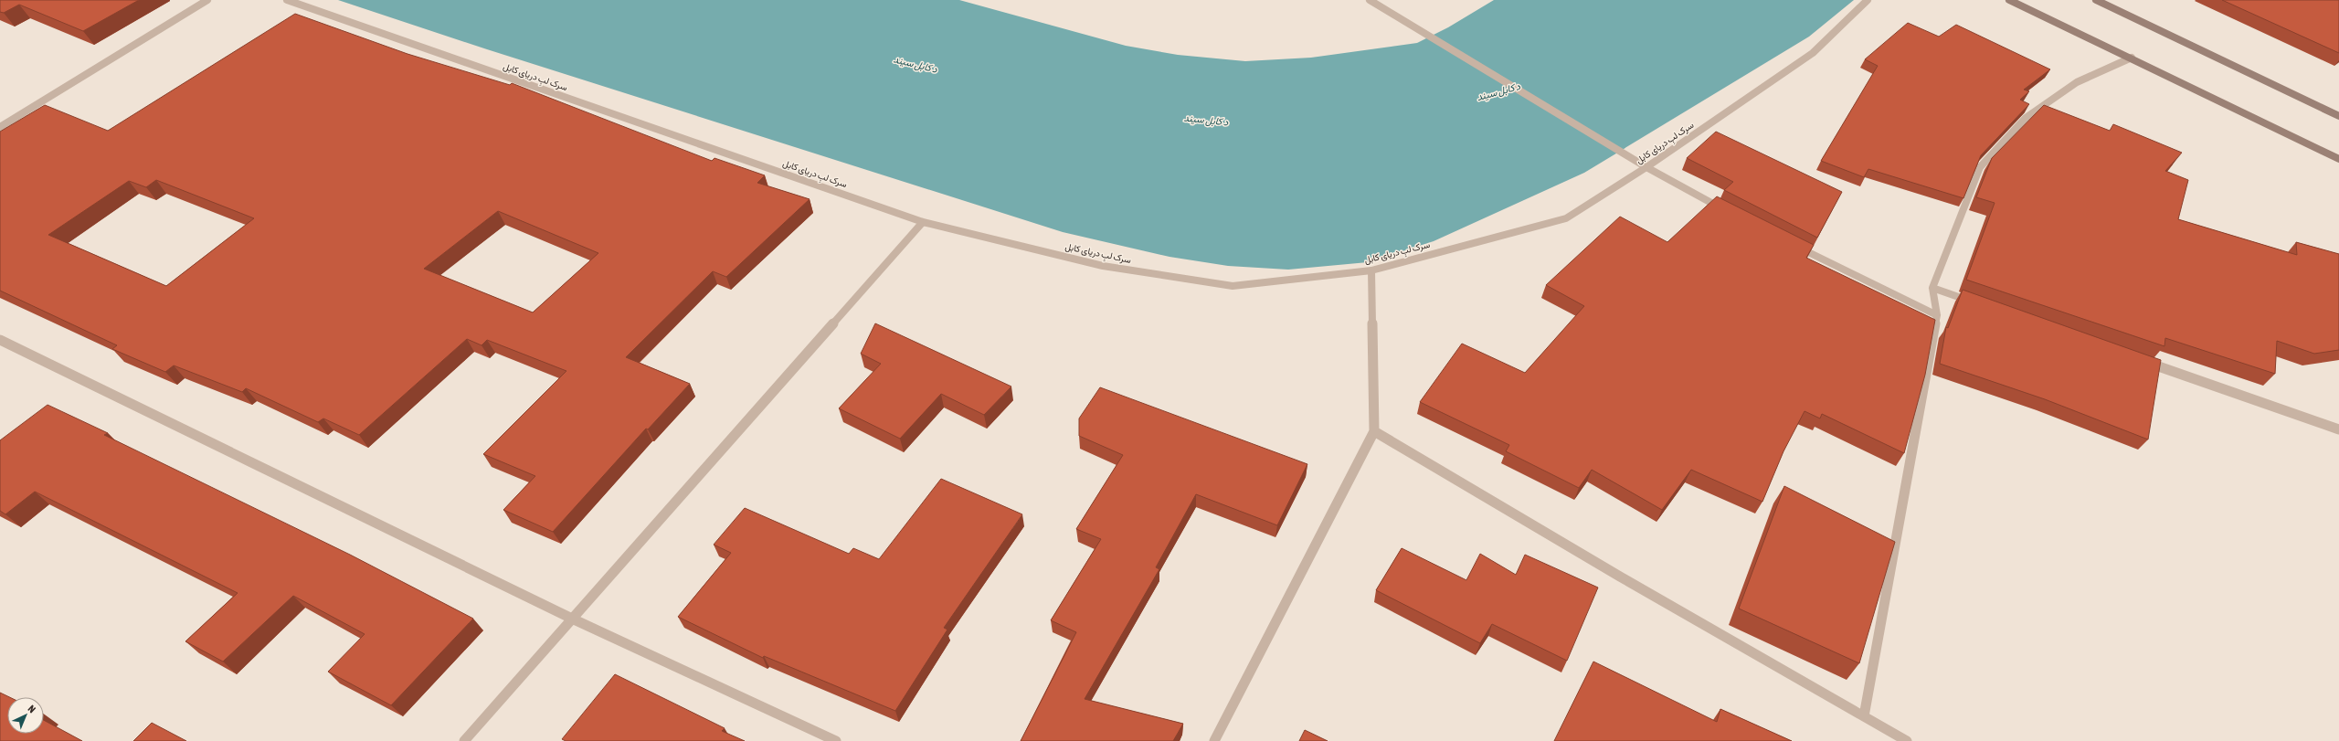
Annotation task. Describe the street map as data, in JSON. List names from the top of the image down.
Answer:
{
  "streets": {
    "street": ["سرک لبِ دریای کابل"]
  },
  "water": ["د کابل سيند"],
  "north": "top right"
}
